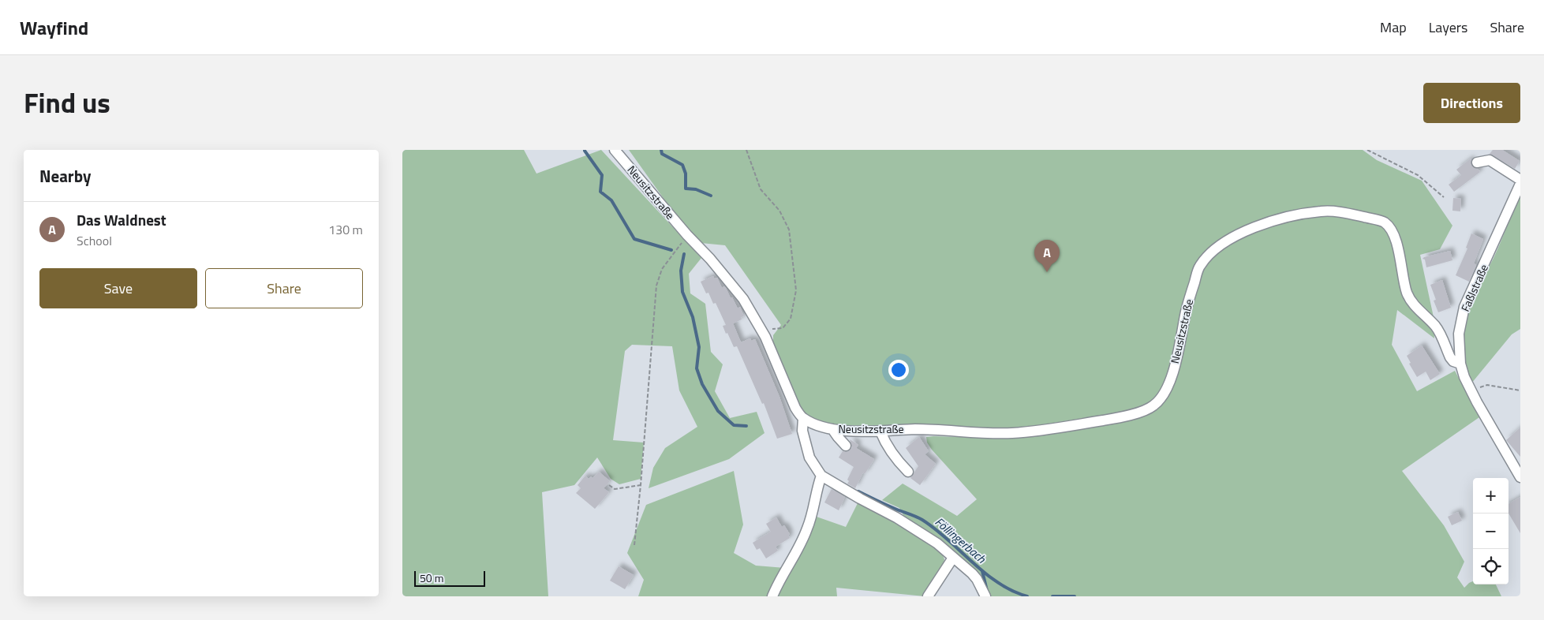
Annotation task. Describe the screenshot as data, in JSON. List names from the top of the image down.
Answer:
{
  "streets": {
    "street": ["Neusitzstraße", "Faßlstraße"]
  },
  "crossings": [
    ["Neusitzstraße", "Faßlstraße"]
  ],
  "water": ["Föllingerbach"],
  "scale_bar": "50 m",
  "page": {
    "header": "Wayfind",
    "nav": ["Map", "Layers", "Share"],
    "title": "Find us",
    "buttons": [
      "Directions",
      ["Save", "Share"]
    ],
    "heading": "Nearby",
    "list": [
      {
        "mark": "A",
        "name": "Das Waldnest",
        "note": "School",
        "value": "130 m"
      }
    ],
    "pins": "A",
    "map_buttons": ["+", "−"],
    "scale": "50 m"
  }
}
